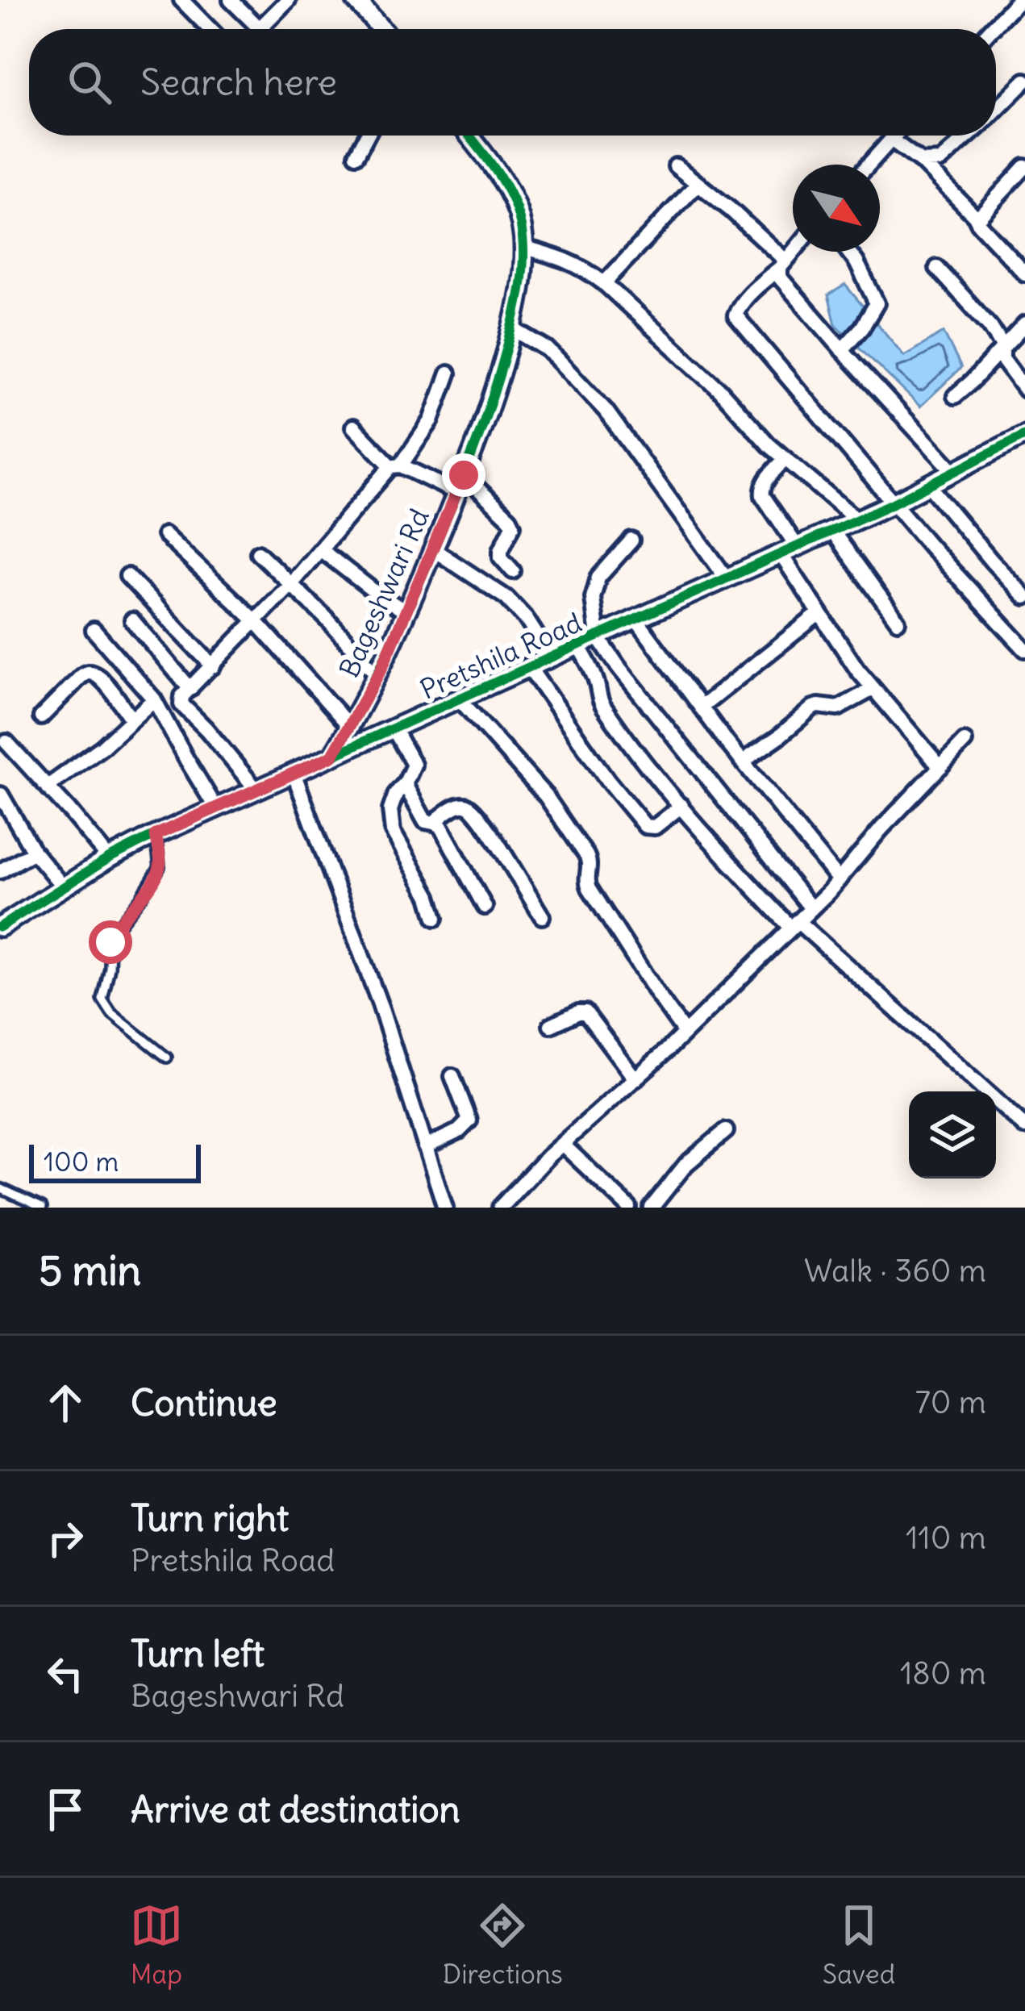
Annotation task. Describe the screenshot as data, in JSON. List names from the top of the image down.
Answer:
{
  "streets": {
    "street": ["Bageshwari Rd", "Pretshila Road"]
  },
  "crossings": [
    ["Bageshwari Rd", "Pretshila Road"]
  ],
  "scale_bar": "100 m",
  "north": "bottom right",
  "page": {
    "search": "Search here",
    "scale": "100 m",
    "heading": ["5 min", "Walk · 360 m"],
    "list": [
      ["Continue", "70 m"],
      ["Turn right", "Pretshila Road", "110 m"],
      ["Turn left", "Bageshwari Rd", "180 m"],
      "Arrive at destination"
    ],
    "nav": ["Map", "Directions", "Saved"]
  }
}
